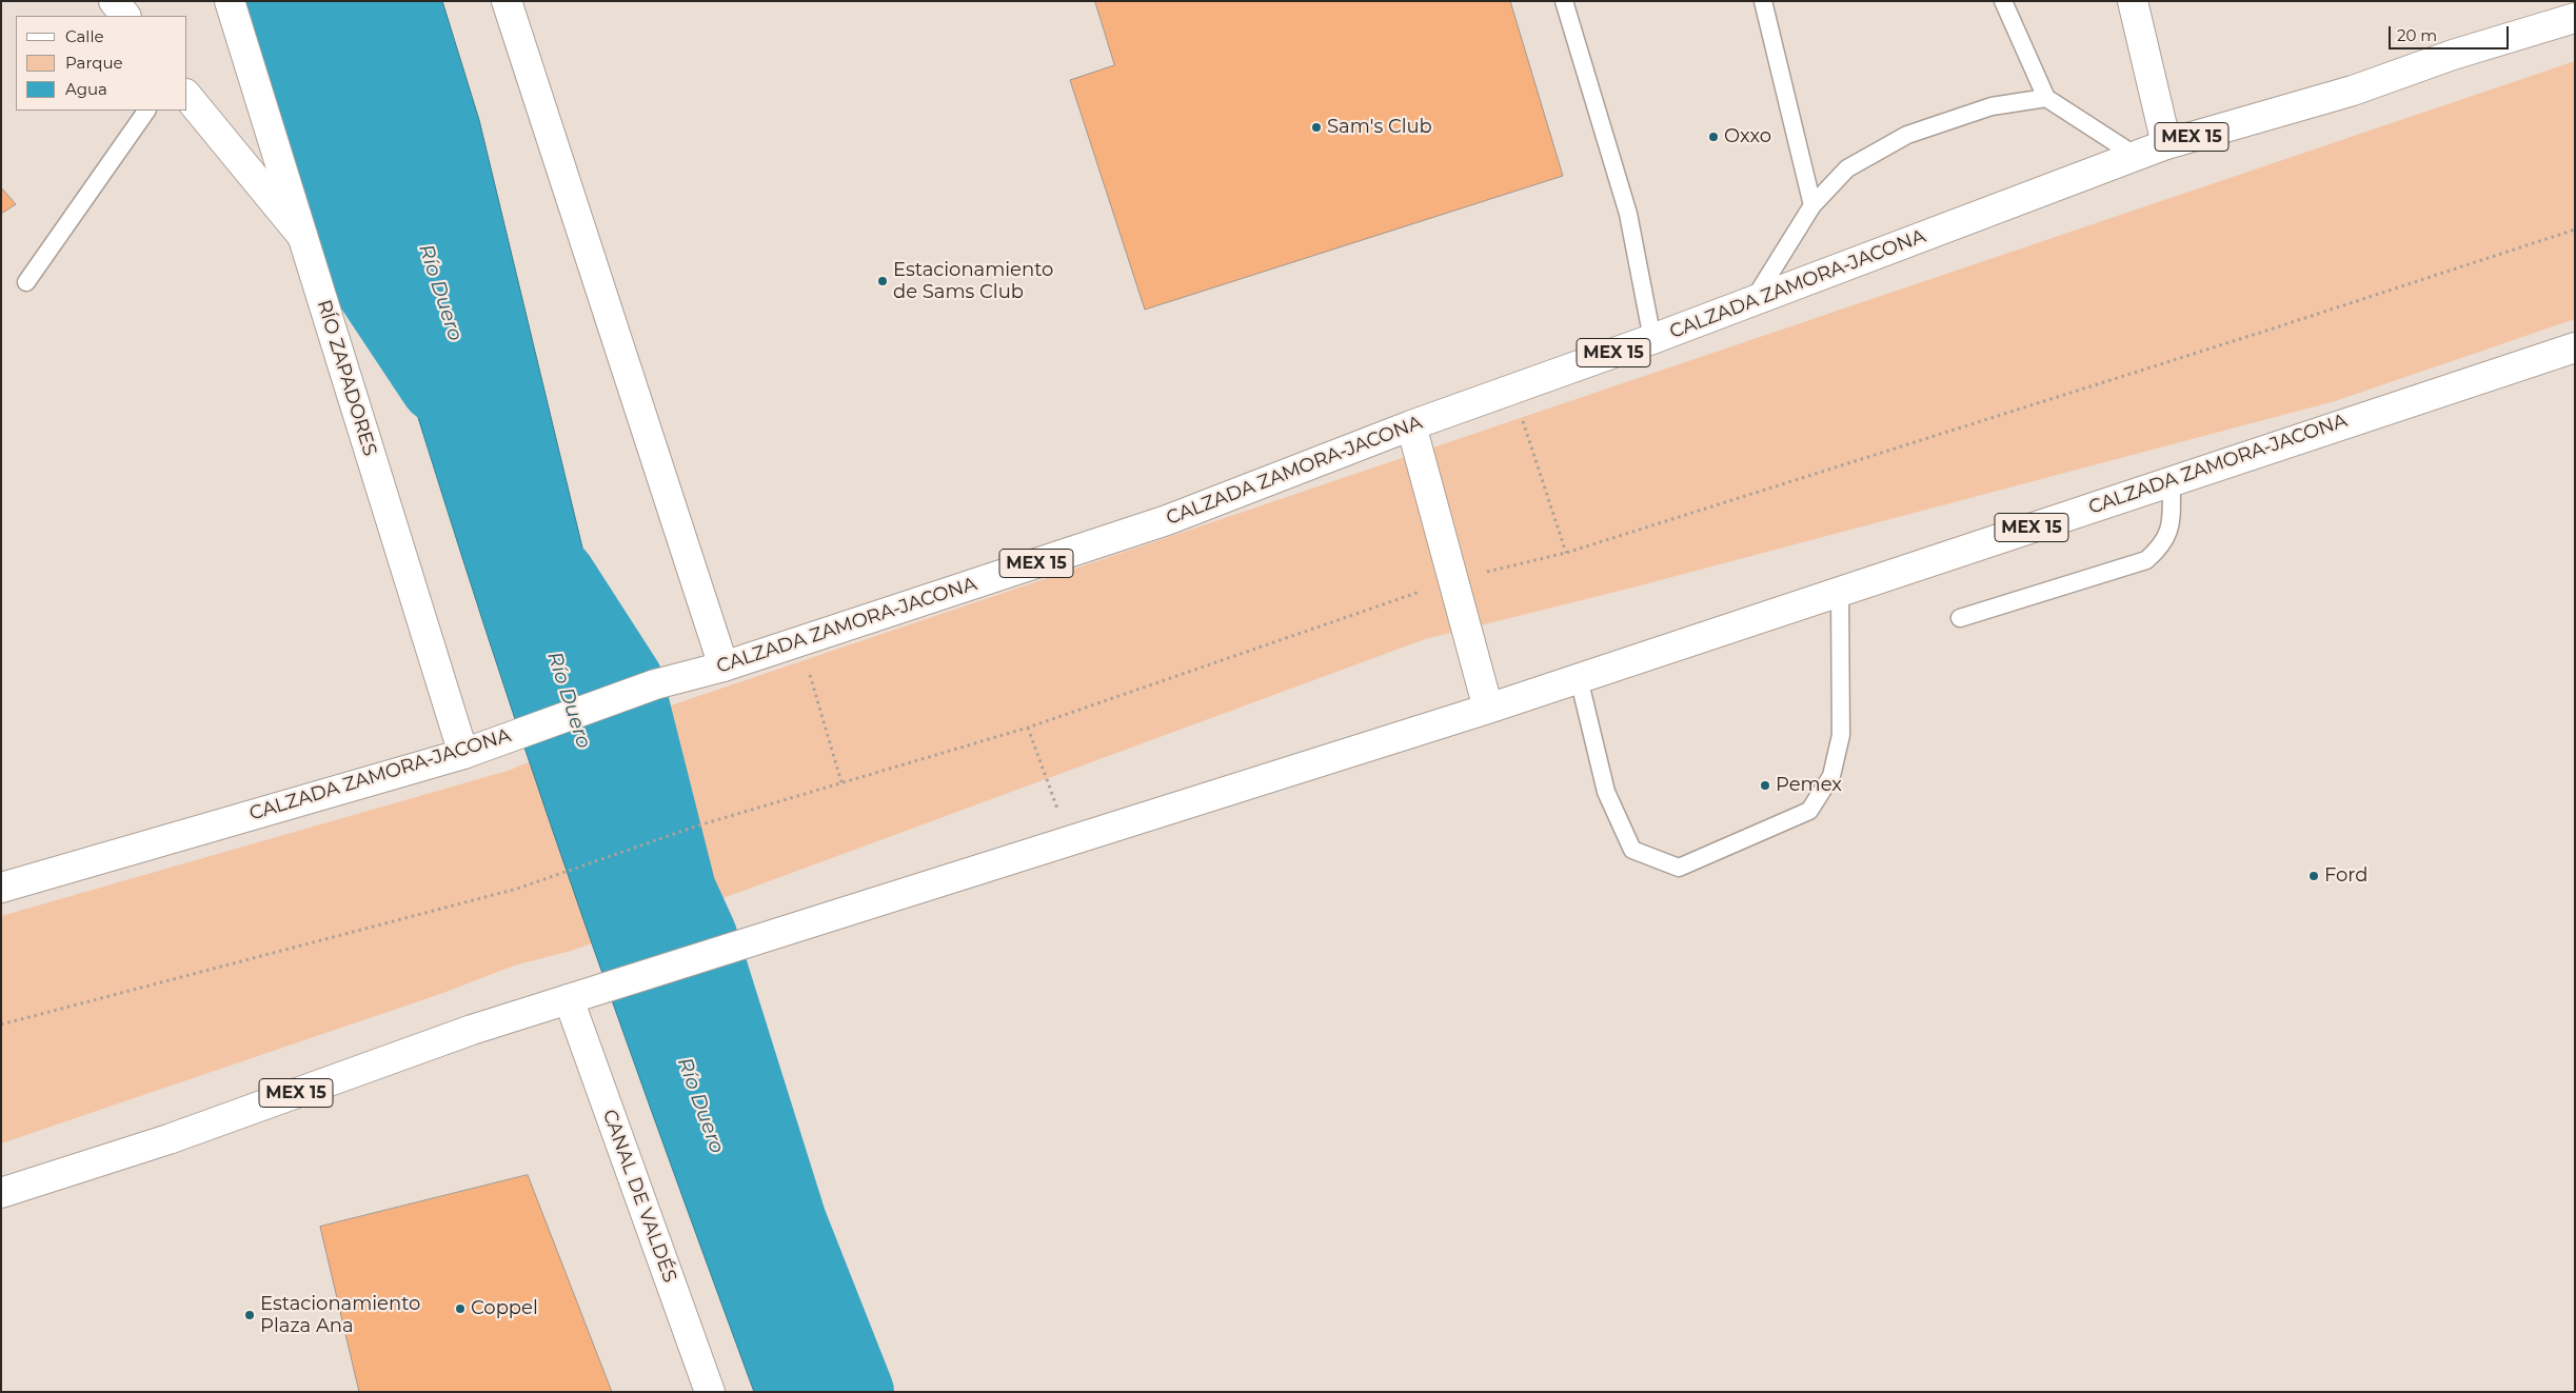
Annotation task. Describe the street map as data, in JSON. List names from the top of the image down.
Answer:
{
  "streets": {
    "main road": [
      "MEX 15",
      "CALZADA ZAMORA-JACONA",
      "RÍO ZAPADORES",
      "CANAL DE VALDÉS"
    ]
  },
  "crossings": [
    ["CALZADA ZAMORA-JACONA", "RÍO ZAPADORES"],
    ["CALZADA ZAMORA-JACONA", "CANAL DE VALDÉS"]
  ],
  "water": ["Río Duero"],
  "places": [
    "Sam's Club",
    "Oxxo",
    "Estacionamiento de Sams Club",
    "Pemex",
    "Ford",
    "Coppel",
    "Estacionamiento Plaza Ana"
  ],
  "legend": ["Calle", "Parque", "Agua"],
  "scale_bar": "20 m"
}
